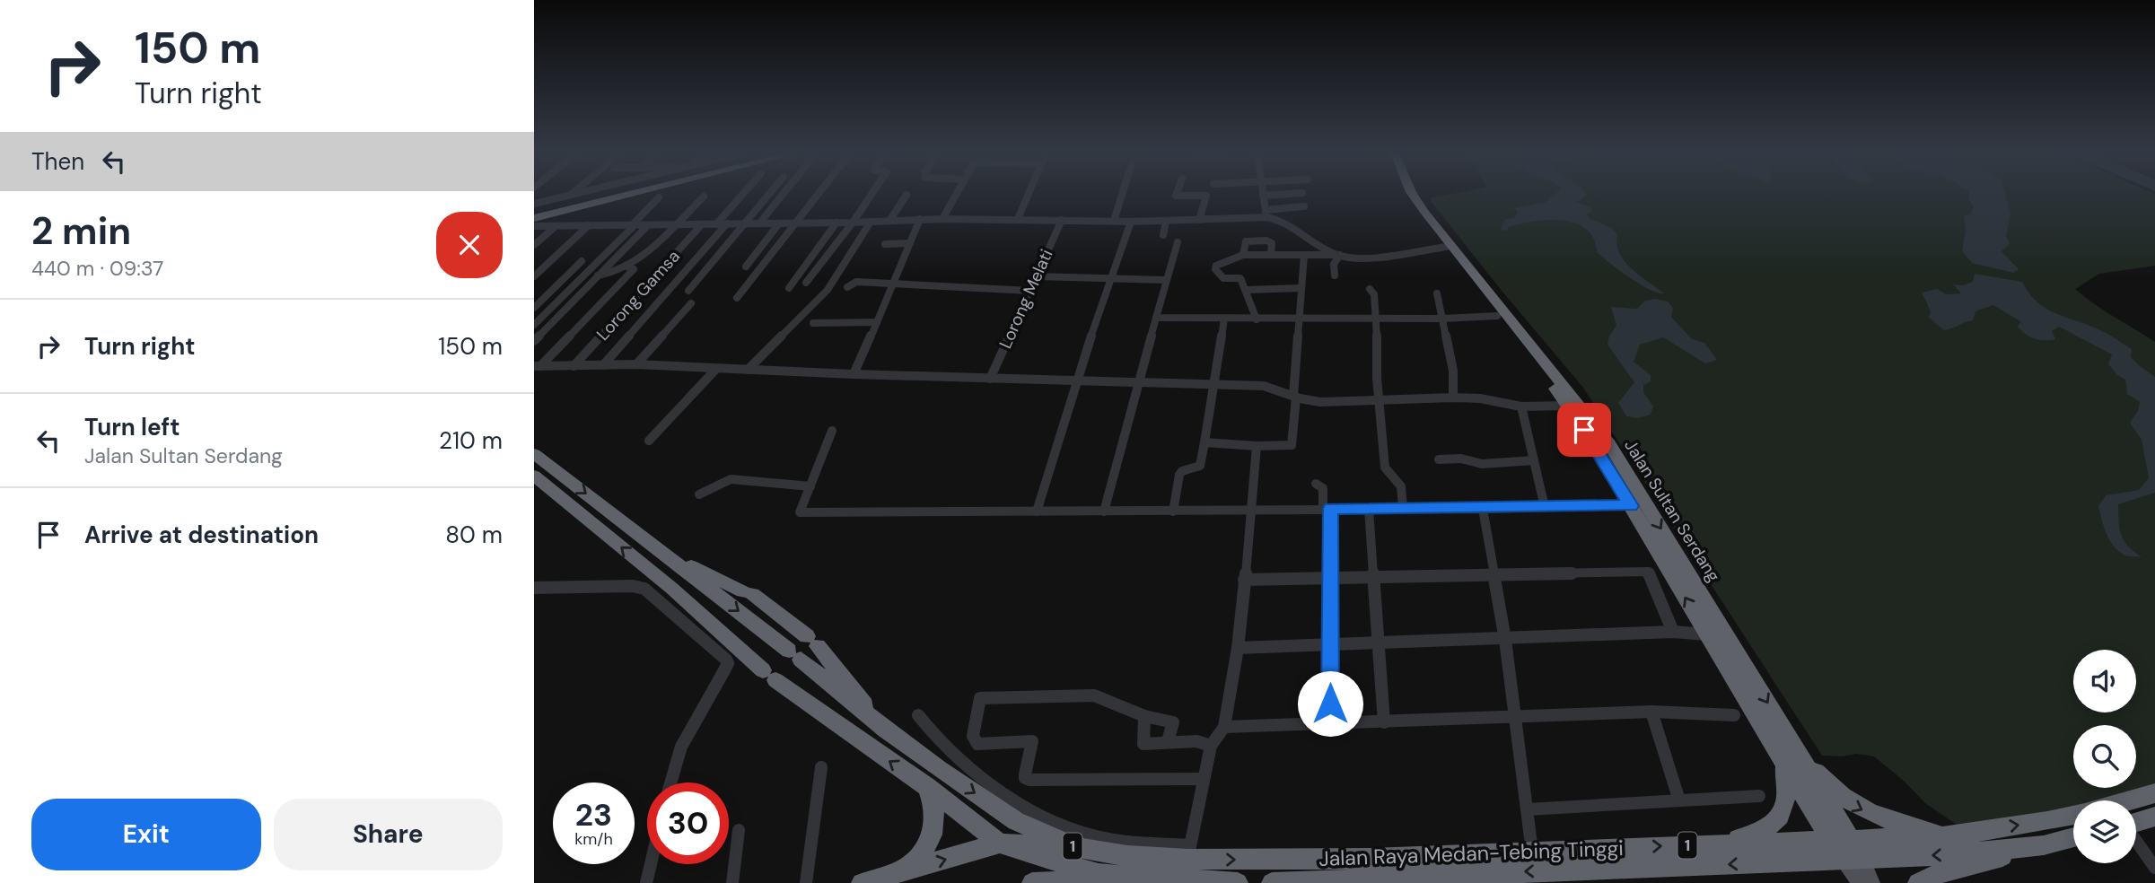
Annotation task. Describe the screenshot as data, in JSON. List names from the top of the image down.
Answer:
{
  "streets": {
    "highway": ["Jalan Sultan Serdang", "1", "Jalan Raya Medan-Tebing Tinggi"],
    "street": ["Lorong Gamsa", "Lorong Melati"]
  },
  "crossings": [
    ["Jalan Sultan Serdang", "Jalan Raya Medan-Tebing Tinggi"]
  ],
  "page": {
    "turn": ["150 m", "Turn right"],
    "then": "Then",
    "heading": ["2 min", "440 m · 09:37"],
    "list": [
      {
        "name": "Turn right",
        "value": "150 m"
      },
      {
        "name": "Turn left",
        "note": "Jalan Sultan Serdang",
        "value": "210 m"
      },
      {
        "name": "Arrive at destination",
        "value": "80 m"
      }
    ],
    "speed": "23 km/h",
    "limit": "30",
    "buttons": ["Exit", "Share"]
  }
}
